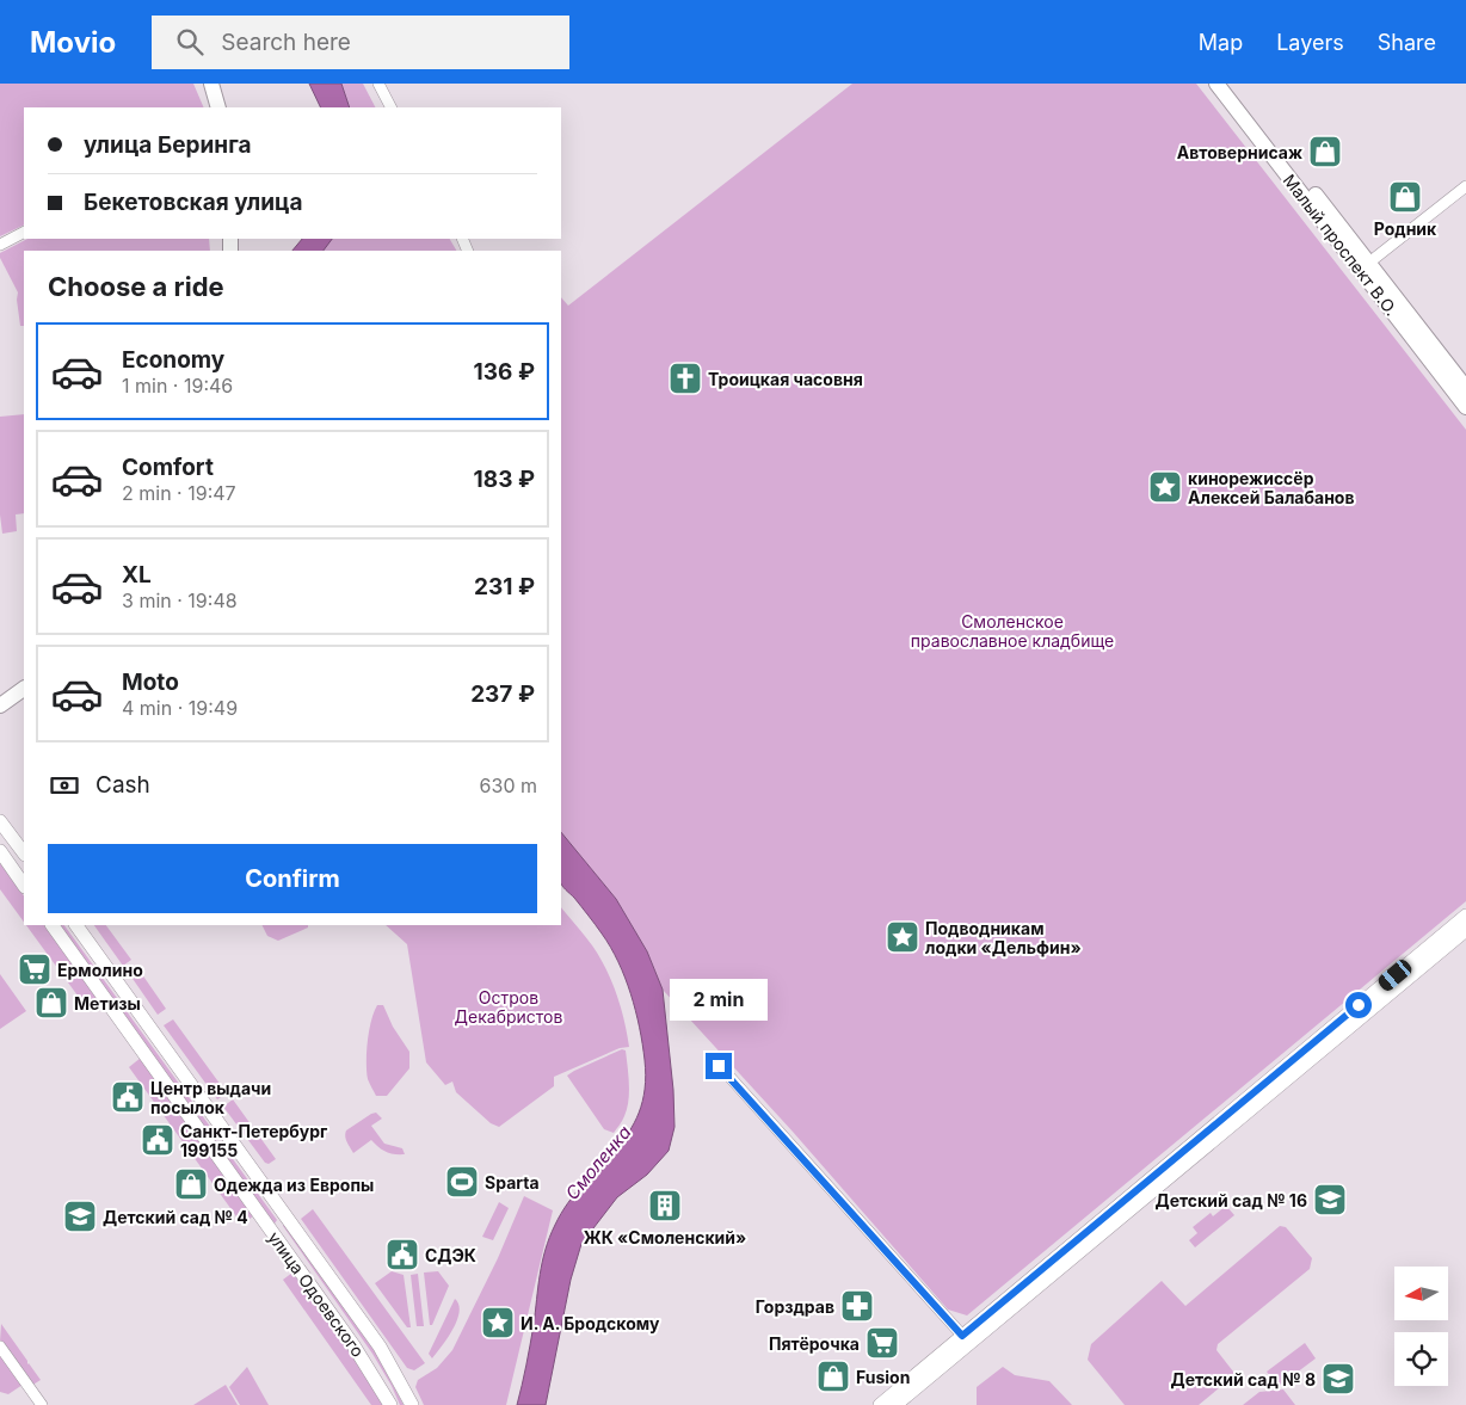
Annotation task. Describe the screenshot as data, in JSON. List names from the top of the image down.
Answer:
{
  "streets": {
    "main road": ["Малый проспект В.О."],
    "street": ["улица Одоевского"]
  },
  "water": ["Смоленка"],
  "parks": ["Смоленское православное кладбище", "Остров Декабристов"],
  "places": {
    "shop": [
      "Автовернисаж",
      "Родник",
      "Метизы",
      "Одежда из Европы",
      "Fusion"
    ],
    "church": ["Троицкая часовня"],
    "place": ["кинорежиссёр Алексей Балабанов", "Подводникам лодки «Дельфин»", "И. А. Бродскому"],
    "supermarket": ["Ермолино", "Пятёрочка"],
    "public building": ["Центр выдачи посылок", "Санкт-Петербург 199155", "СДЭК"],
    "sports": ["Sparta"],
    "school or university": ["Детский сад № 16", "Детский сад № 4", "Детский сад № 8"],
    "building": ["ЖК «Смоленский»"],
    "pharmacy": ["Горздрав"]
  },
  "north": "left",
  "page": {
    "header": "Movio",
    "search": "Search here",
    "nav": ["Map", "Layers", "Share"],
    "banner": ["улица Беринга", "Бекетовская улица"],
    "heading": "Choose a ride",
    "list": [
      {
        "name": "Economy",
        "note": "1 min · 19:46",
        "value": "136 ₽"
      },
      {
        "name": "Comfort",
        "note": "2 min · 19:47",
        "value": "183 ₽"
      },
      {
        "name": "XL",
        "note": "3 min · 19:48",
        "value": "231 ₽"
      },
      {
        "name": "Moto",
        "note": "4 min · 19:49",
        "value": "237 ₽"
      }
    ],
    "pay": ["Cash", "630 m"],
    "buttons": "Confirm",
    "bubble": "2 min"
  }
}
